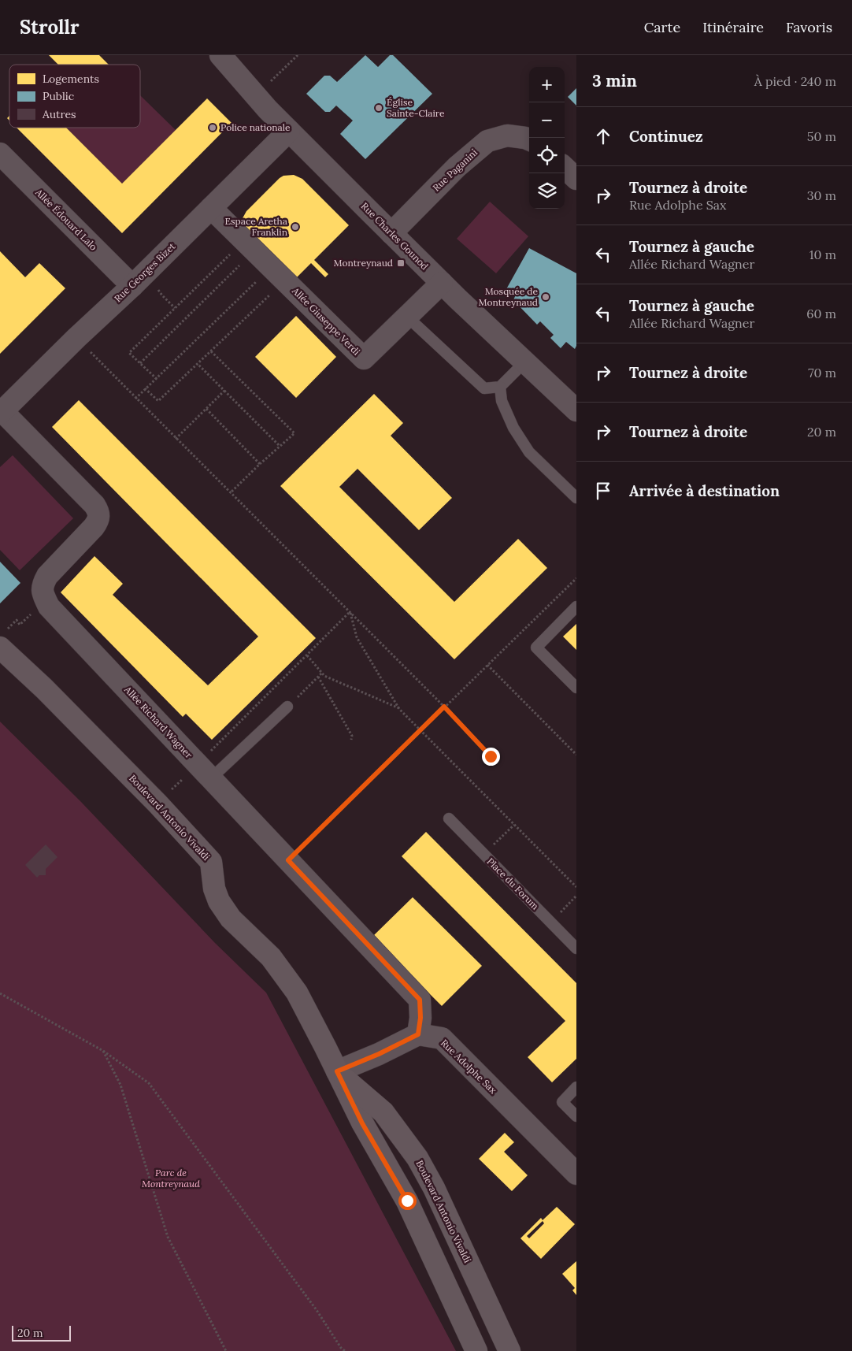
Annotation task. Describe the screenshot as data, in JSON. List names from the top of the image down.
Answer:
{
  "streets": {
    "street": [
      "Rue Paganini",
      "Allée Édouard Lalo",
      "Rue Charles Gounod",
      "Rue Georges Bizet",
      "Allée Giuseppe Verdi",
      "Allée Richard Wagner",
      "Boulevard Antonio Vivaldi",
      "Rue Adolphe Sax"
    ],
    "lane": ["Place du Forum"]
  },
  "crossings": [
    ["Rue Paganini", "Rue Charles Gounod"],
    ["Allée Édouard Lalo", "Rue Georges Bizet"],
    ["Rue Charles Gounod", "Rue Georges Bizet"],
    ["Rue Charles Gounod", "Allée Giuseppe Verdi"],
    ["Rue Georges Bizet", "Allée Giuseppe Verdi"],
    ["Allée Richard Wagner", "Rue Adolphe Sax"]
  ],
  "parks": ["Parc de Montreynaud"],
  "places": {
    "other": [
      "Église Sainte-Claire",
      "Police nationale",
      "Espace Aretha Franklin",
      "Mosquée de Montreynaud"
    ],
    "transit": ["Montreynaud"]
  },
  "legend": ["Logements", "Public", "Autres"],
  "scale_bar": "20 m",
  "page": {
    "header": "Strollr",
    "nav": ["Carte", "Itinéraire", "Favoris"],
    "heading": ["3 min", "À pied · 240 m"],
    "map_buttons": ["+", "−"],
    "list": [
      ["Continuez", "50 m"],
      ["Tournez à droite", "Rue Adolphe Sax", "30 m"],
      ["Tournez à gauche", "Allée Richard Wagner", "10 m"],
      ["Tournez à gauche", "Allée Richard Wagner", "60 m"],
      ["Tournez à droite", "70 m"],
      ["Tournez à droite", "20 m"],
      "Arrivée à destination"
    ],
    "scale": "20 m"
  }
}
